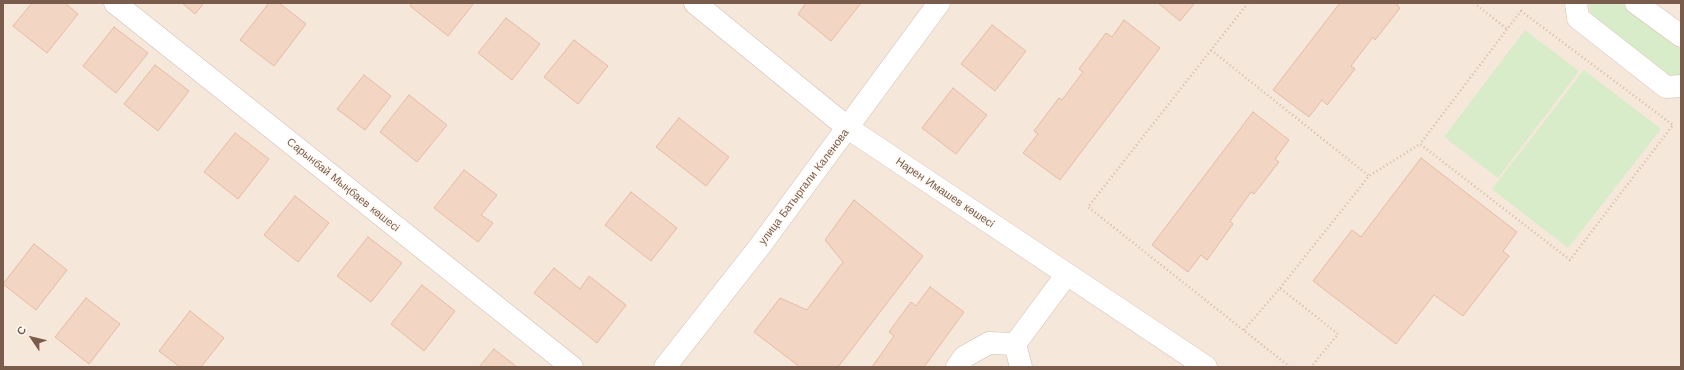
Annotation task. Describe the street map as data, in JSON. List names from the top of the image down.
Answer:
{
  "streets": {
    "street": ["Сарынбай Мыңбаев көшесі", "улица Батыргали Каленова", "Нарен Имашев көшесi"]
  },
  "crossings": [
    ["улица Батыргали Каленова", "Нарен Имашев көшесi"]
  ],
  "north": "top left"
}
